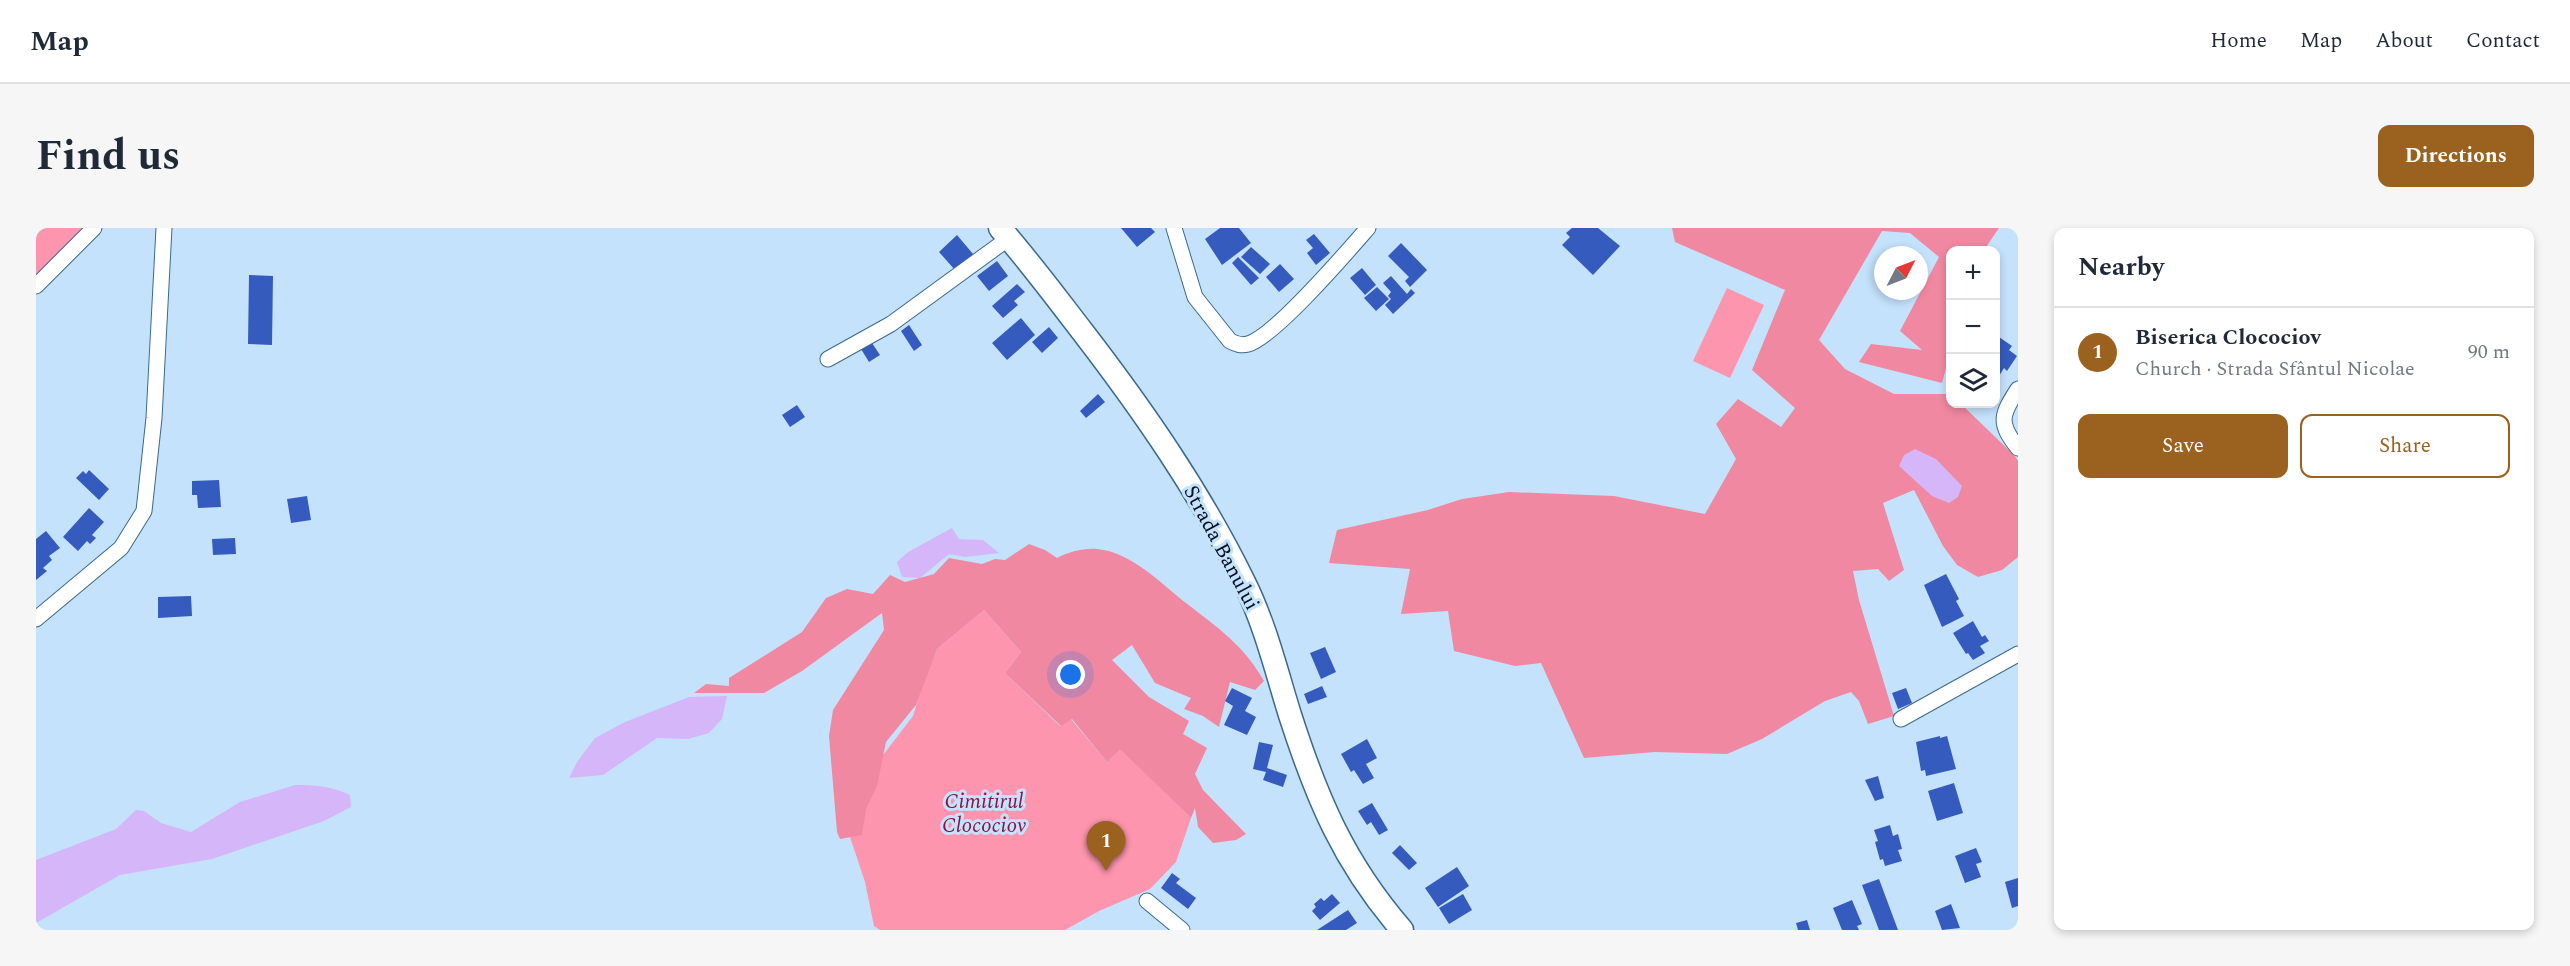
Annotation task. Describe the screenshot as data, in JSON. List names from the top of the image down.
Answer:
{
  "streets": {
    "street": ["Strada Banului"]
  },
  "parks": ["Cimitirul Clocociov"],
  "north": "top right",
  "page": {
    "header": "Map",
    "nav": [
      "Home",
      "Map",
      "About",
      "Contact"
    ],
    "title": "Find us",
    "buttons": [
      "Directions",
      ["Save", "Share"]
    ],
    "heading": "Nearby",
    "map_buttons": ["+", "−"],
    "list": [
      {
        "mark": "1",
        "name": "Biserica Clocociov",
        "note": "Church · Strada Sfântul Nicolae",
        "value": "90 m"
      }
    ],
    "pins": "1"
  }
}
